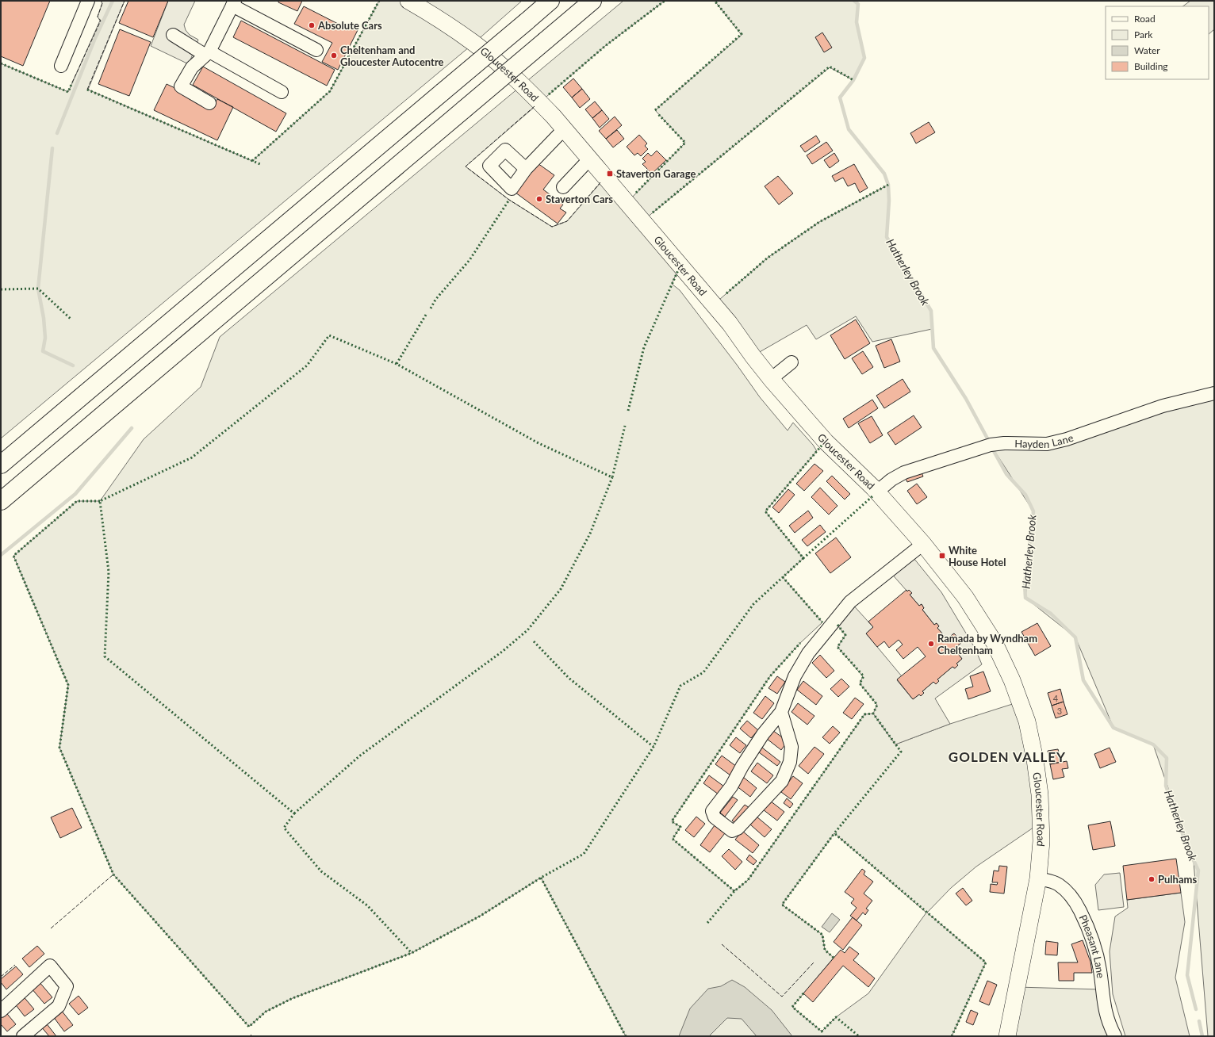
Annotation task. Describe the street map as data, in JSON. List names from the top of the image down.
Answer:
{
  "streets": {
    "main road": ["Gloucester Road"],
    "street": ["Hayden Lane", "Pheasant Lane"]
  },
  "crossings": [
    ["Gloucester Road", "Hayden Lane"],
    ["Gloucester Road", "Pheasant Lane"]
  ],
  "districts": ["GOLDEN VALLEY"],
  "water": ["Hatherley Brook"],
  "places": {
    "other": [
      "Absolute Cars",
      "Cheltenham and Gloucester Autocentre",
      "Staverton Cars",
      "Ramada by Wyndham Cheltenham",
      "Pulhams"
    ],
    "transit": ["Staverton Garage", "White House Hotel"]
  },
  "house_numbers": ["4", "3"],
  "legend": [
    "Road",
    "Park",
    "Water",
    "Building"
  ]
}
